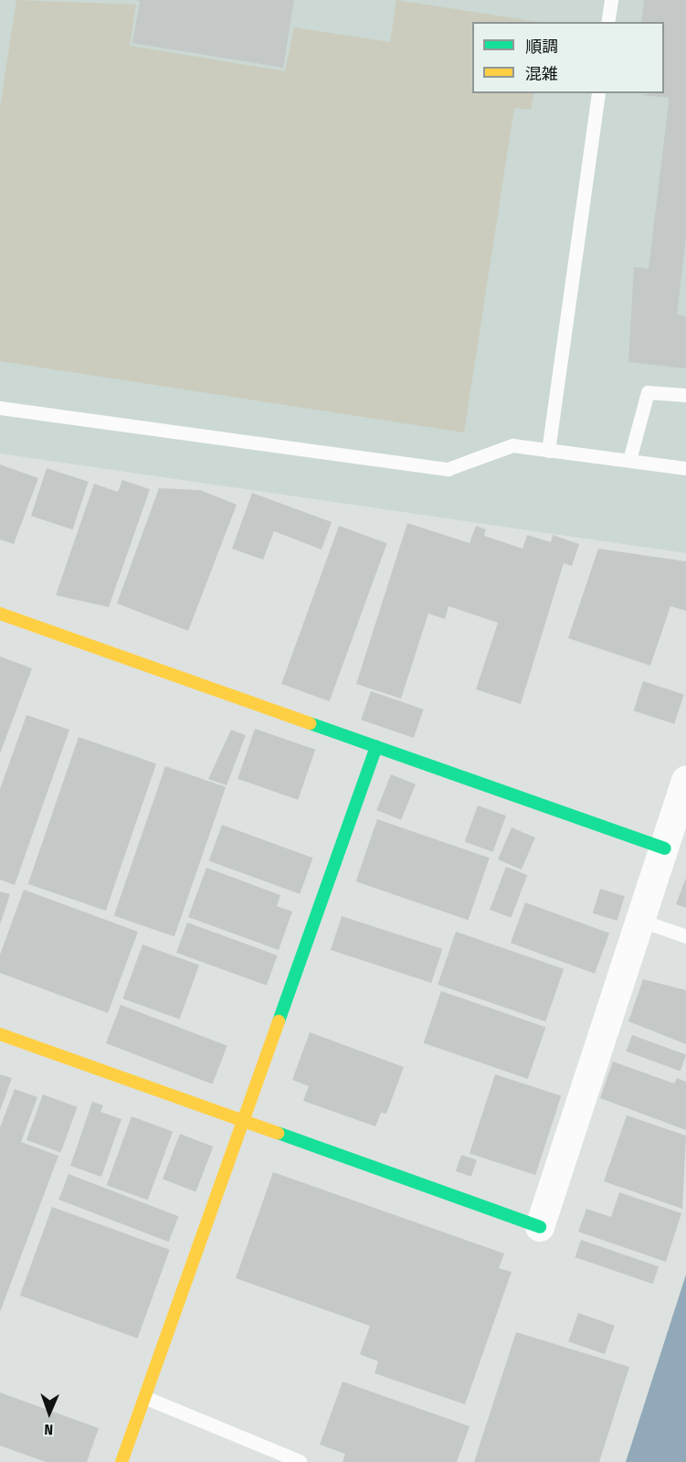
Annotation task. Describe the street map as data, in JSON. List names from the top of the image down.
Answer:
{
  "legend": ["順調", "混雑"],
  "north": "bottom"
}
